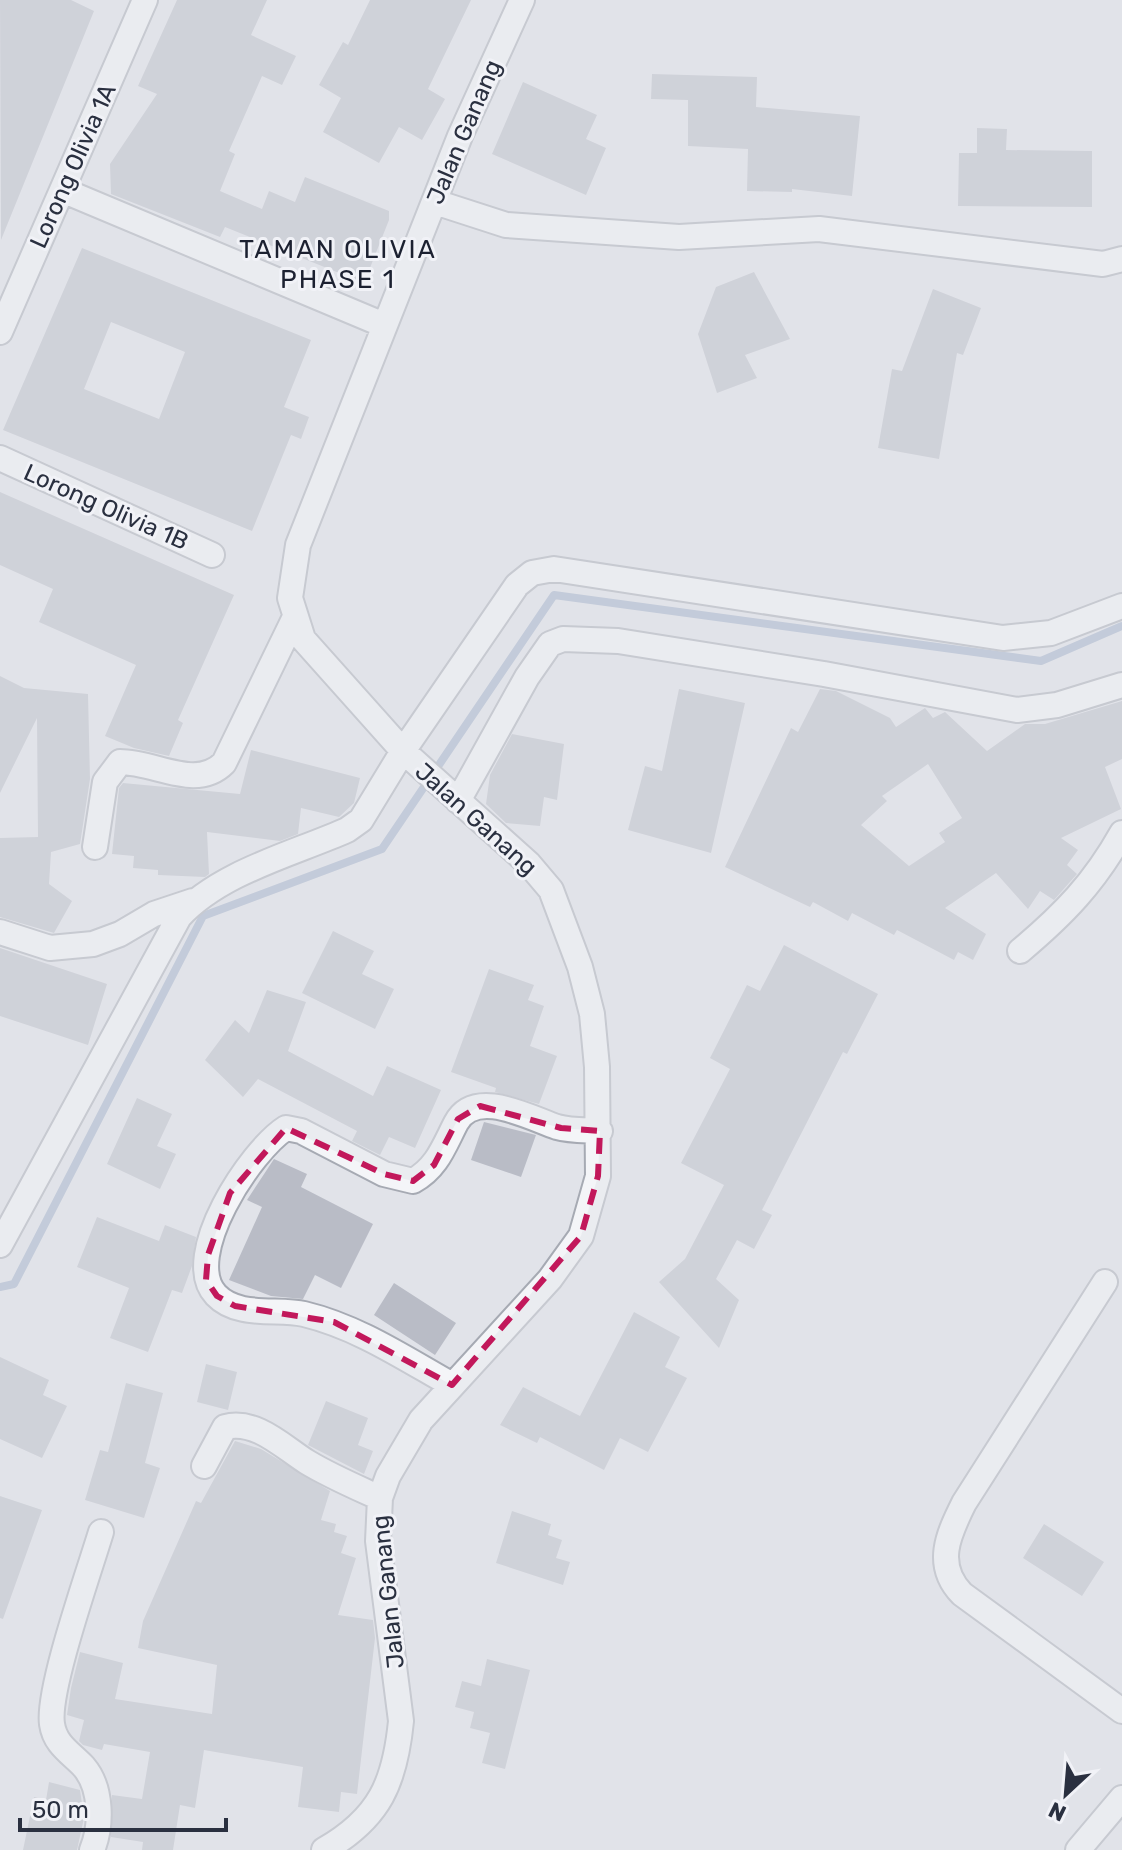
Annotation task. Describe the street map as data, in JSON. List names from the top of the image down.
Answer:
{
  "streets": {
    "street": ["Jalan Ganang", "Lorong Olivia 1A", "Lorong Olivia 1B"]
  },
  "districts": ["TAMAN OLIVIA PHASE 1"],
  "scale_bar": "50 m",
  "north": "bottom left"
}
